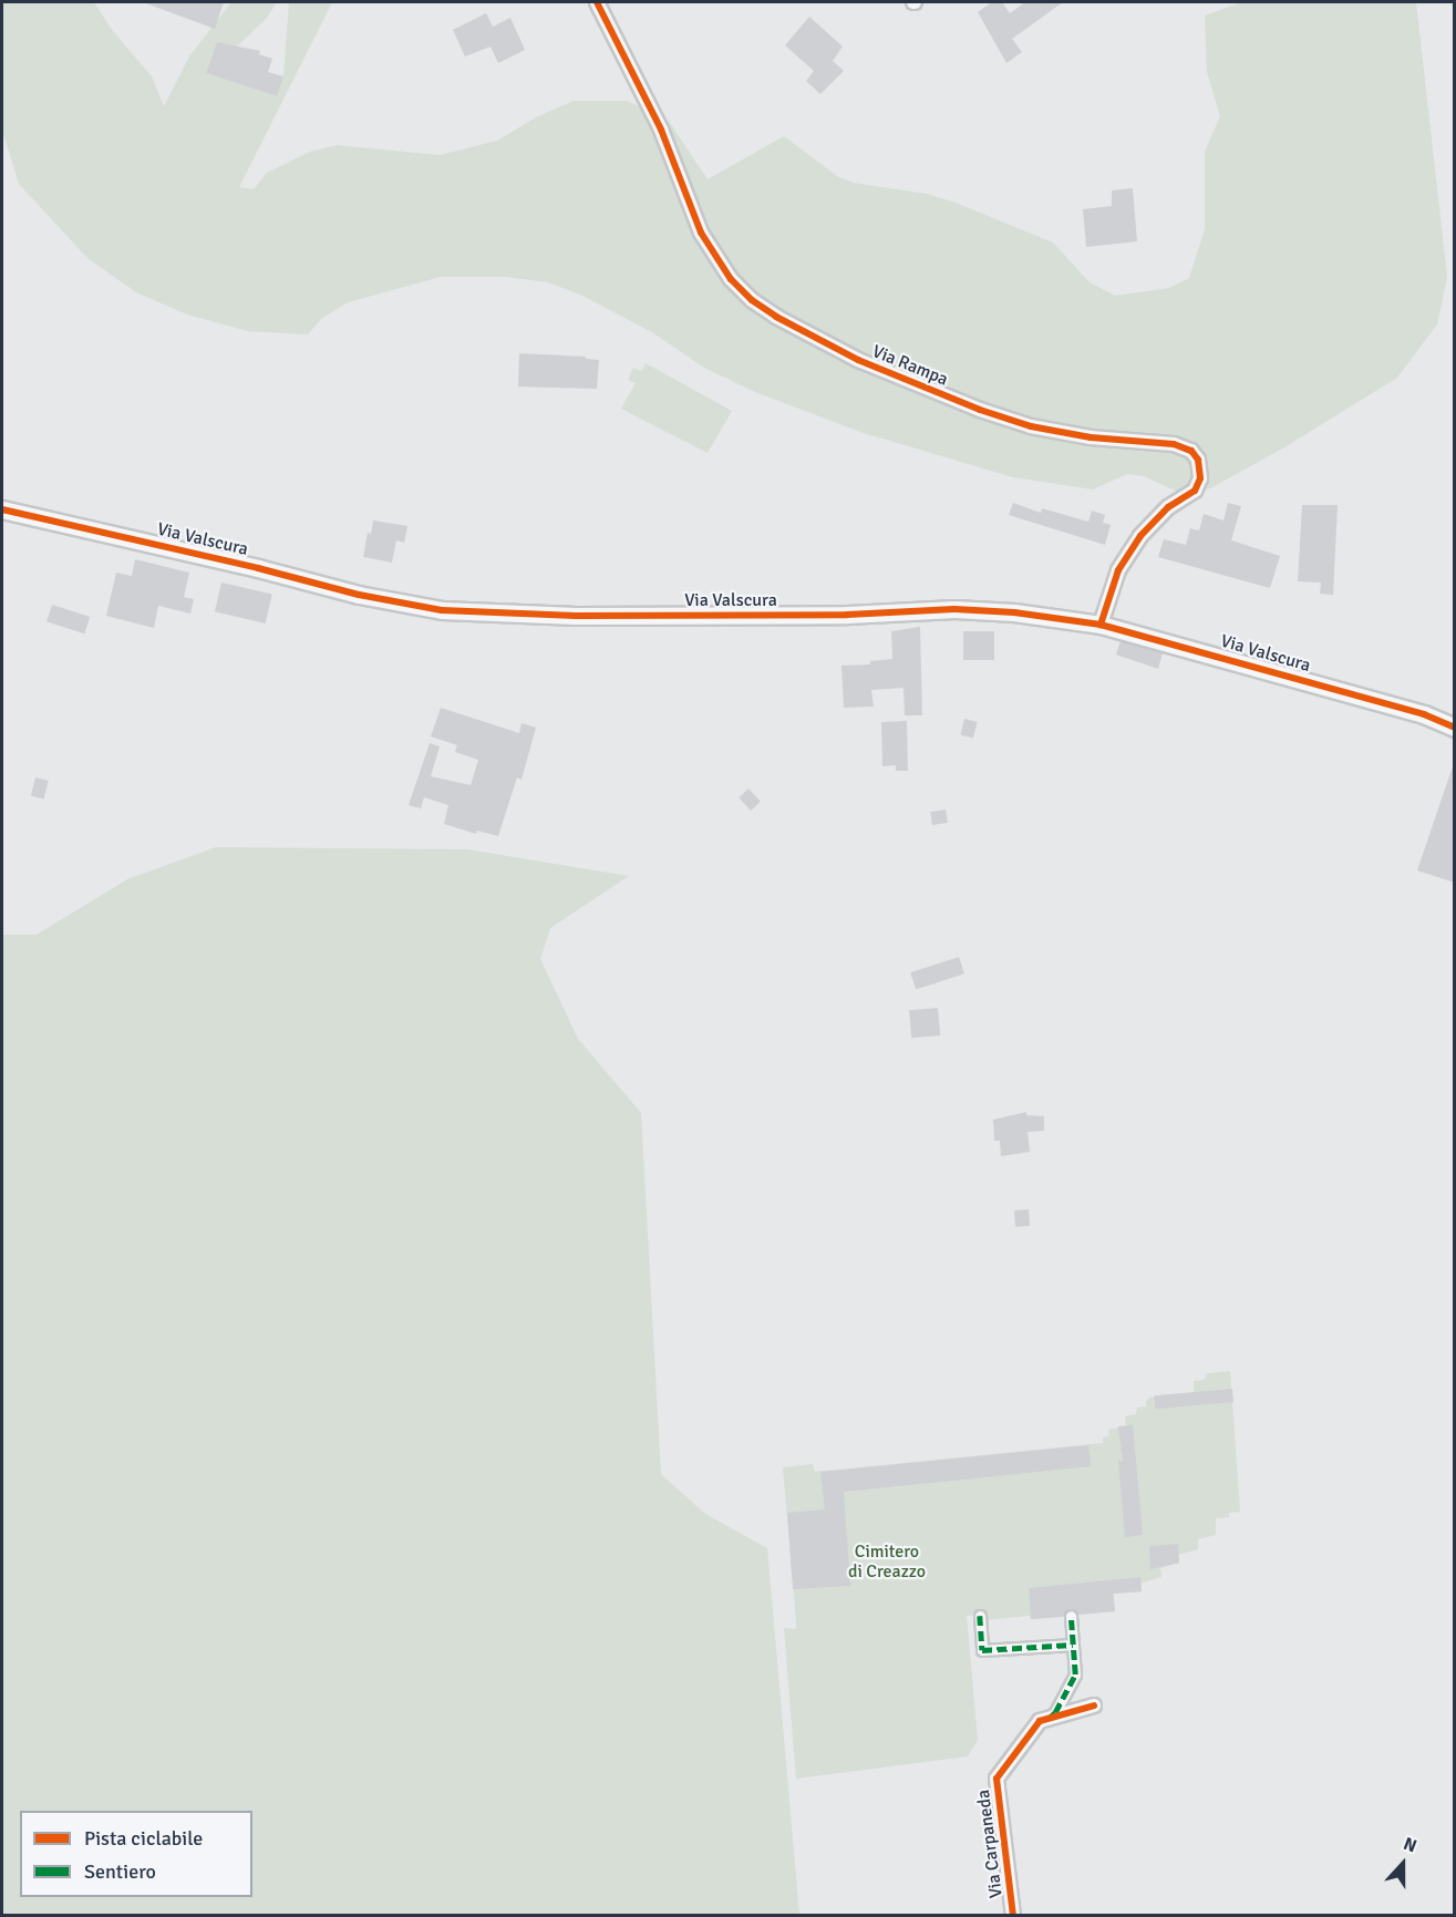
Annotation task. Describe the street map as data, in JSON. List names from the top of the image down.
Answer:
{
  "streets": {
    "street": ["Via Rampa", "Via Valscura", "Via Carpaneda"]
  },
  "crossings": [
    ["Via Rampa", "Via Valscura"]
  ],
  "parks": ["Cimitero di Creazzo"],
  "legend": ["Pista ciclabile", "Sentiero"],
  "north": "top"
}
